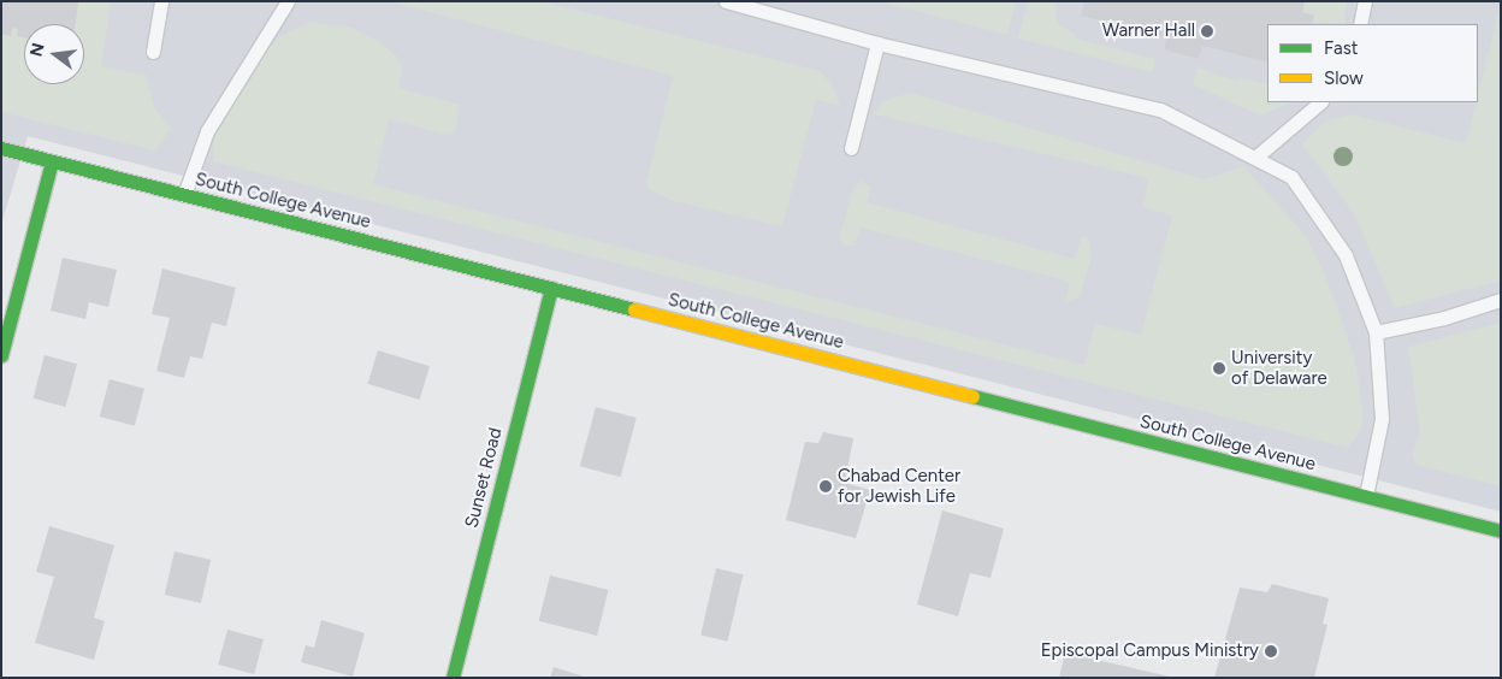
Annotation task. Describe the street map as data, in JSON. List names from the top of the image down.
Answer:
{
  "streets": {
    "main road": ["South College Avenue", "Sunset Road"]
  },
  "crossings": [
    ["South College Avenue", "Sunset Road"]
  ],
  "places": [
    "Warner Hall",
    "University of Delaware",
    "Chabad Center for Jewish Life",
    "Episcopal Campus Ministry"
  ],
  "legend": ["Fast", "Slow"],
  "north": "left"
}
